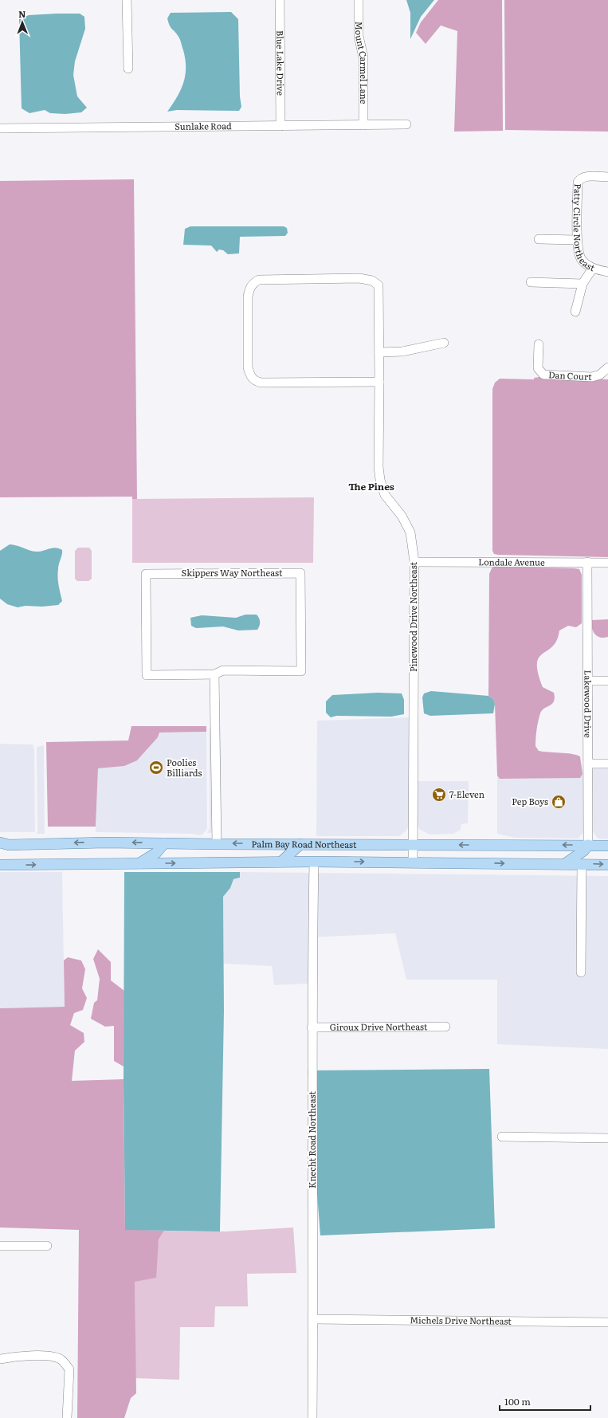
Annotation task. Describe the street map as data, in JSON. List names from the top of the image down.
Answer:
{
  "streets": {
    "main road": ["Palm Bay Road Northeast"],
    "street": [
      "Mount Carmel Lane",
      "Blue Lake Drive",
      "Sunlake Road",
      "Patty Circle Northeast",
      "Dan Court",
      "Londale Avenue",
      "Skippers Way Northeast",
      "Pinewood Drive Northeast",
      "Lakewood Drive",
      "Giroux Drive Northeast",
      "Knecht Road Northeast",
      "Michels Drive Northeast"
    ]
  },
  "crossings": [
    ["Mount Carmel Lane", "Sunlake Road"],
    ["Blue Lake Drive", "Sunlake Road"],
    ["Londale Avenue", "Pinewood Drive Northeast"],
    ["Londale Avenue", "Lakewood Drive"],
    ["Pinewood Drive Northeast", "Palm Bay Road Northeast"],
    ["Lakewood Drive", "Palm Bay Road Northeast"],
    ["Palm Bay Road Northeast", "Knecht Road Northeast"],
    ["Giroux Drive Northeast", "Knecht Road Northeast"],
    ["Knecht Road Northeast", "Michels Drive Northeast"]
  ],
  "districts": ["The Pines"],
  "places": {
    "sports": ["Poolies Billiards"],
    "supermarket": ["7-Eleven"],
    "shop": ["Pep Boys"]
  },
  "scale_bar": "100 m",
  "north": "top"
}
